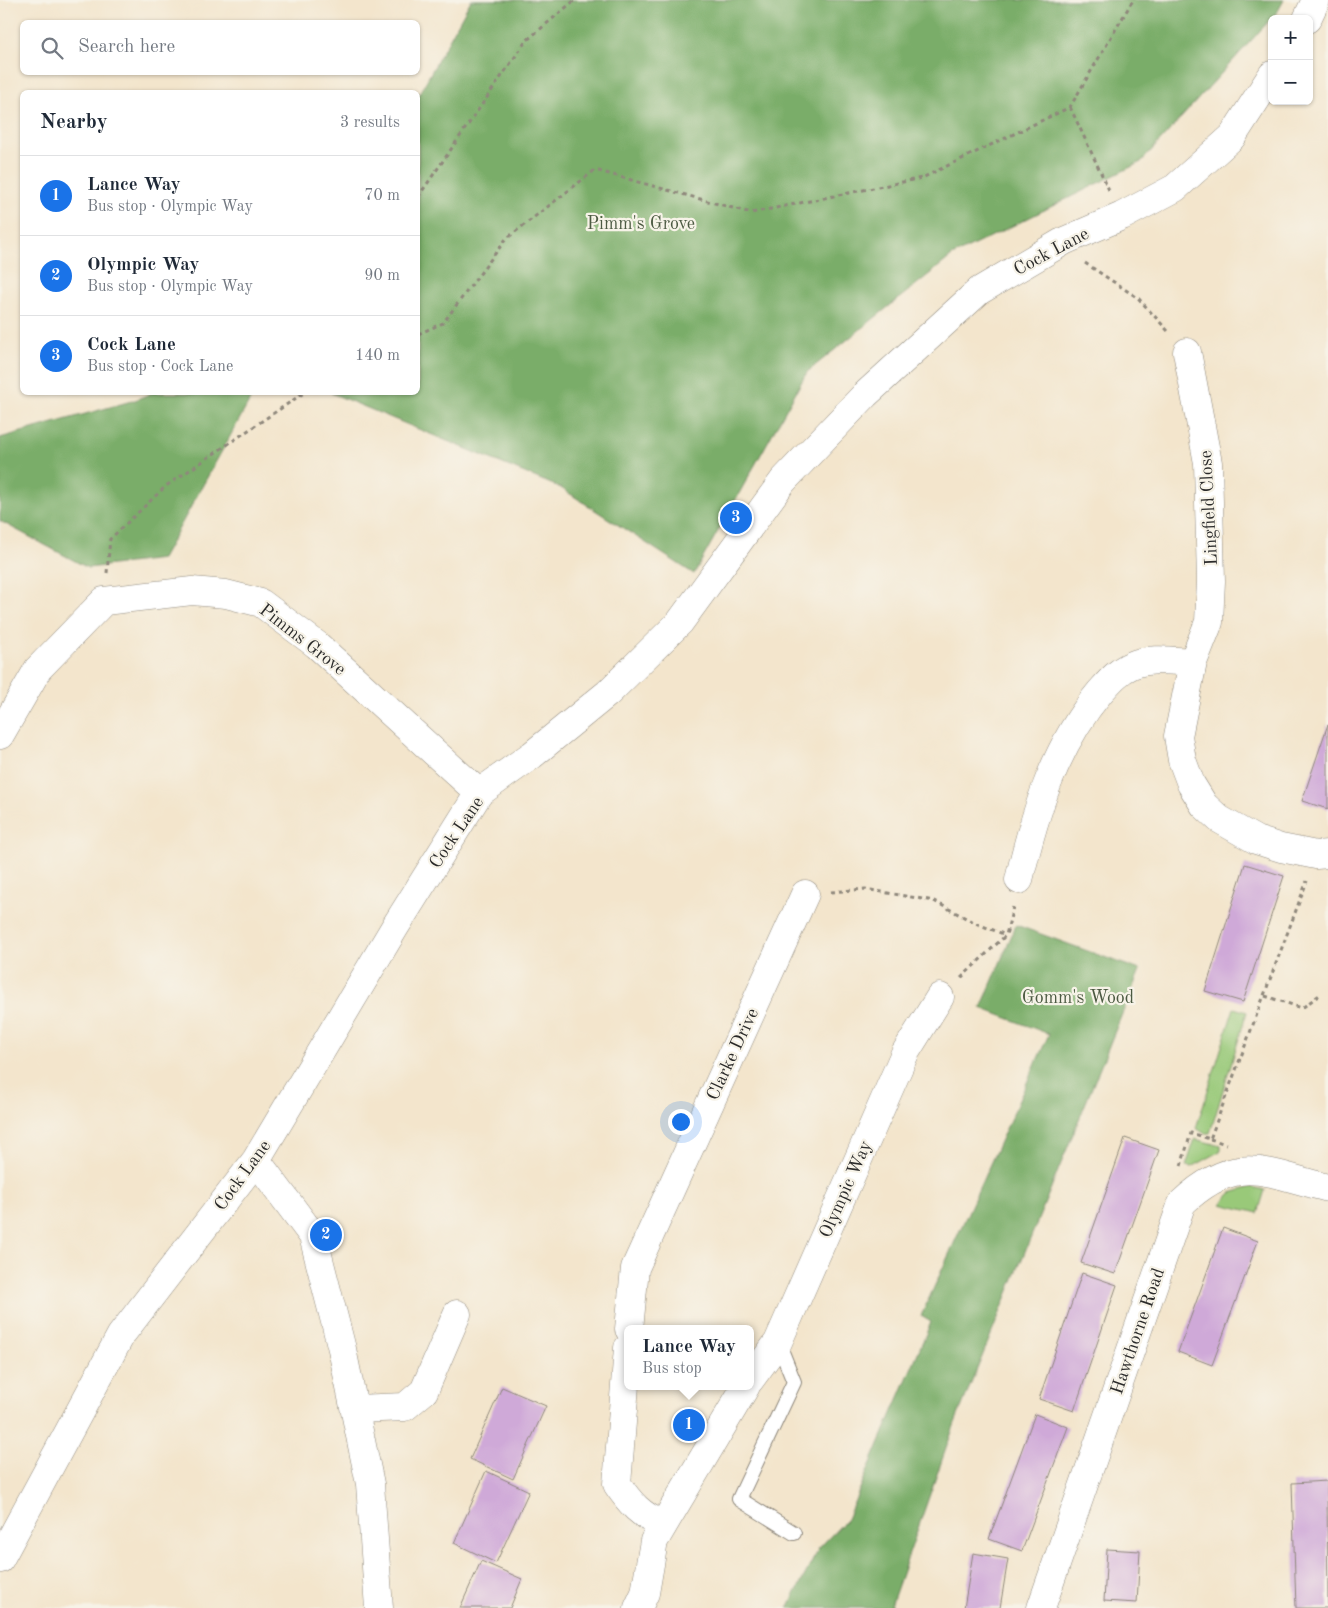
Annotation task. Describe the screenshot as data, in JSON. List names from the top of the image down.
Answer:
{
  "streets": {
    "street": [
      "Cock Lane",
      "Lingfield Close",
      "Pimms Grove",
      "Clarke Drive",
      "Olympic Way",
      "Hawthorne Road"
    ]
  },
  "crossings": [
    ["Cock Lane", "Pimms Grove"]
  ],
  "parks": ["Pimm's Grove", "Gomm's Wood"],
  "page": {
    "map_buttons": ["+", "−"],
    "search": "Search here",
    "heading": ["Nearby", "3 results"],
    "list": [
      {
        "mark": "1",
        "name": "Lance Way",
        "note": "Bus stop · Olympic Way",
        "value": "70 m"
      },
      {
        "mark": "2",
        "name": "Olympic Way",
        "note": "Bus stop · Olympic Way",
        "value": "90 m"
      },
      {
        "mark": "3",
        "name": "Cock Lane",
        "note": "Bus stop · Cock Lane",
        "value": "140 m"
      }
    ],
    "pins": ["3", "2", "1"],
    "popup": ["Lance Way", "Bus stop"]
  }
}
